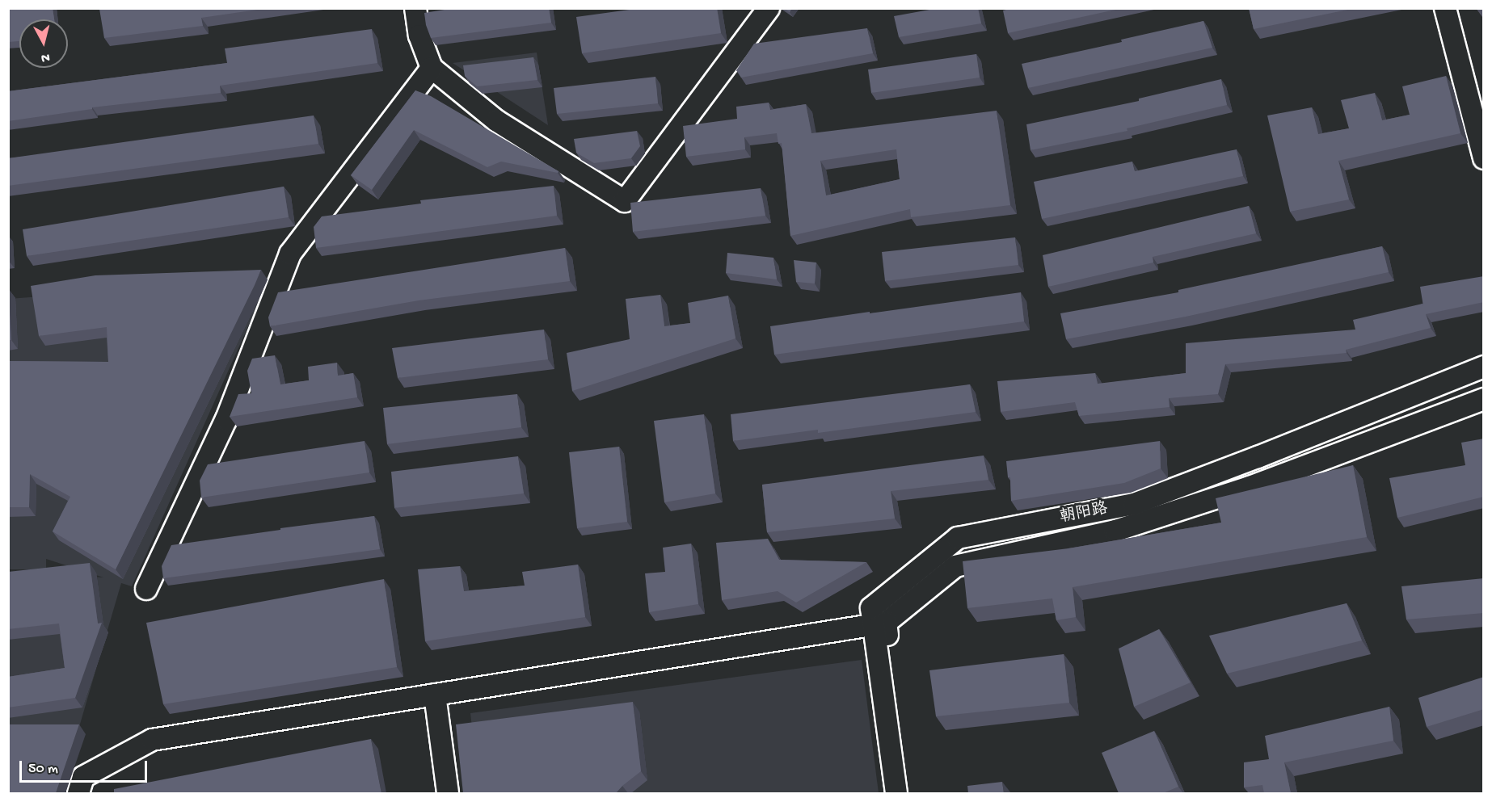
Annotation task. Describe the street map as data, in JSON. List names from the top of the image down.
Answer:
{
  "streets": {
    "street": ["朝阳路"]
  },
  "scale_bar": "50 m",
  "north": "bottom"
}
